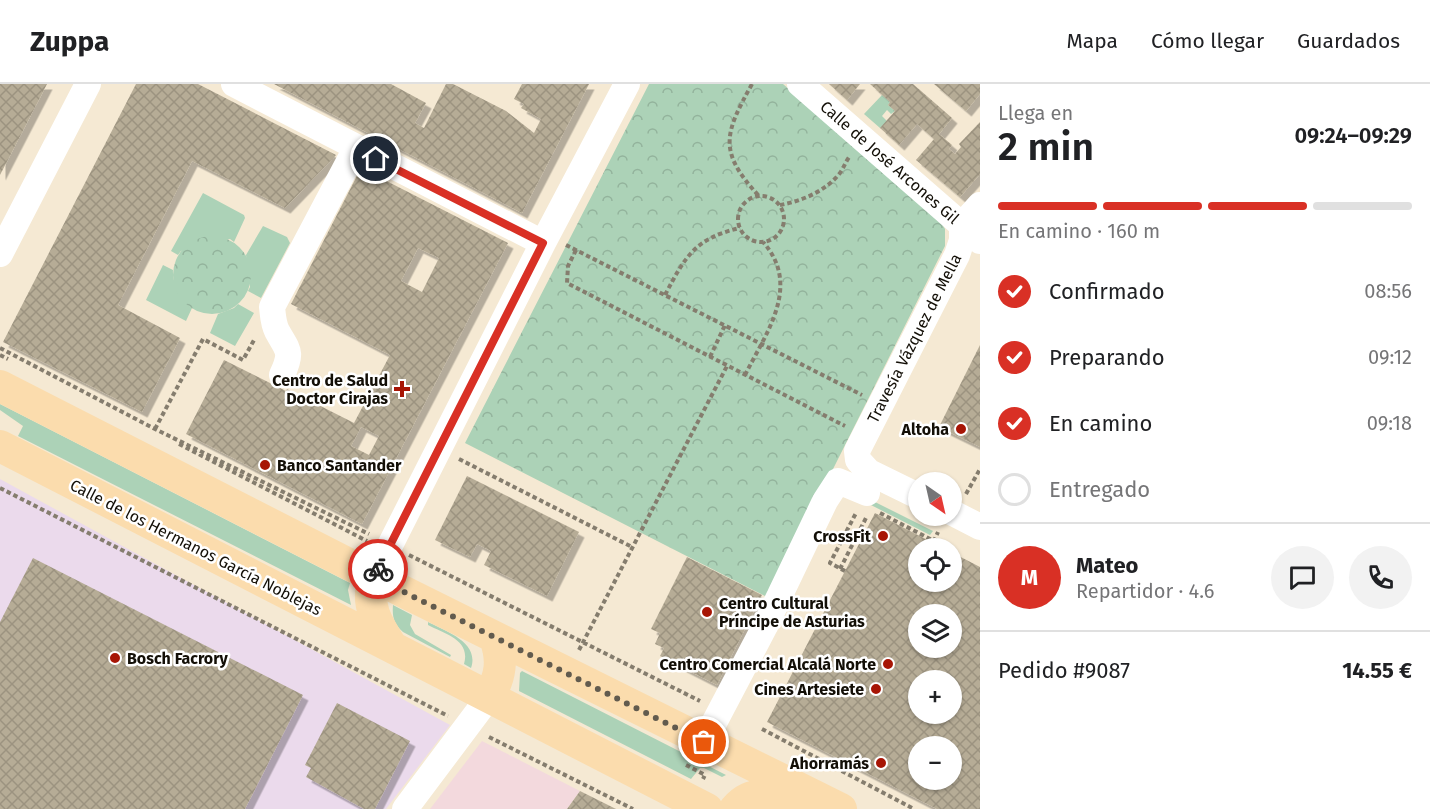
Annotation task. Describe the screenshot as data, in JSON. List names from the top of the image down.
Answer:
{
  "streets": {
    "main road": ["Calle de los Hermanos García Noblejas"],
    "street": ["Calle de José Arcones Gil", "Travesía Vázquez de Mella"]
  },
  "crossings": [
    ["Calle de José Arcones Gil", "Travesía Vázquez de Mella"]
  ],
  "places": {
    "health": ["Centro de Salud Doctor Cirajas"],
    "other": [
      "Altoha",
      "Banco Santander",
      "CrossFit",
      "Centro Cultural Príncipe de Asturias",
      "Bosch Facrory",
      "Centro Comercial Alcalá Norte",
      "Cines Artesiete",
      "Ahorramás"
    ]
  },
  "north": "bottom right",
  "page": {
    "header": "Zuppa",
    "nav": ["Mapa", "Cómo llegar", "Guardados"],
    "heading": ["2 min", "Llega en", "09:24–09:29"],
    "panel": [
      "Mateo",
      "Repartidor · 4.6",
      "Pedido #9087",
      "14.55 €"
    ],
    "bar": "En camino · 160 m",
    "list": [
      ["Confirmado", "08:56"],
      ["Preparando", "09:12"],
      ["En camino", "09:18"],
      "Entregado"
    ],
    "map_buttons": ["+", "−"],
    "round": "M"
  }
}
